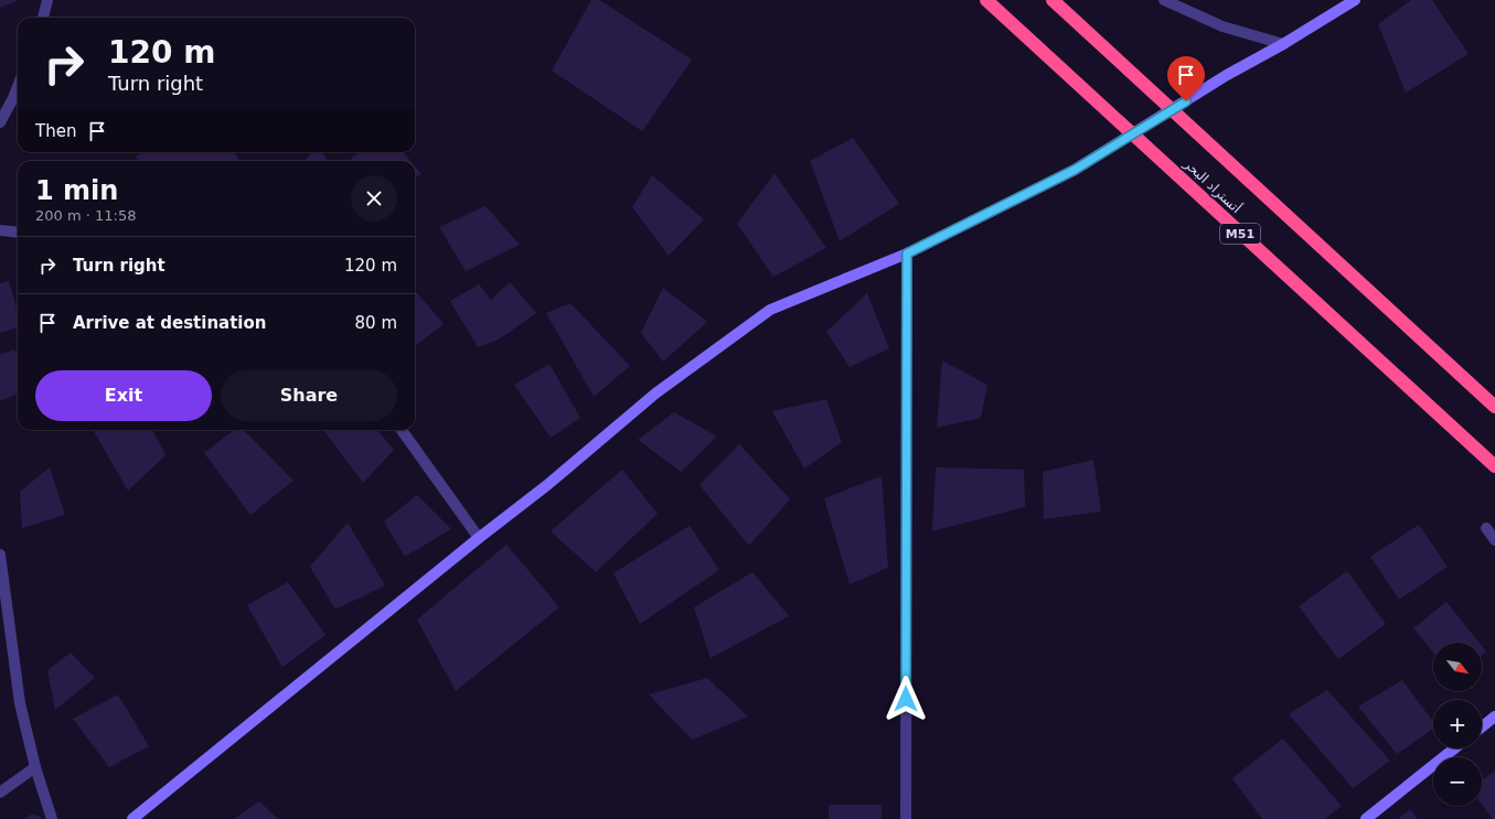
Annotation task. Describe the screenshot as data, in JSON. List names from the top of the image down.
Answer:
{
  "streets": {
    "highway": ["أتستراد البحر", "M51"]
  },
  "north": "bottom right",
  "page": {
    "turn": ["120 m", "Turn right"],
    "then": "Then",
    "heading": ["1 min", "200 m · 11:58"],
    "list": [
      {
        "name": "Turn right",
        "value": "120 m"
      },
      {
        "name": "Arrive at destination",
        "value": "80 m"
      }
    ],
    "buttons": ["Exit", "Share"],
    "map_buttons": ["+", "−"]
  }
}
